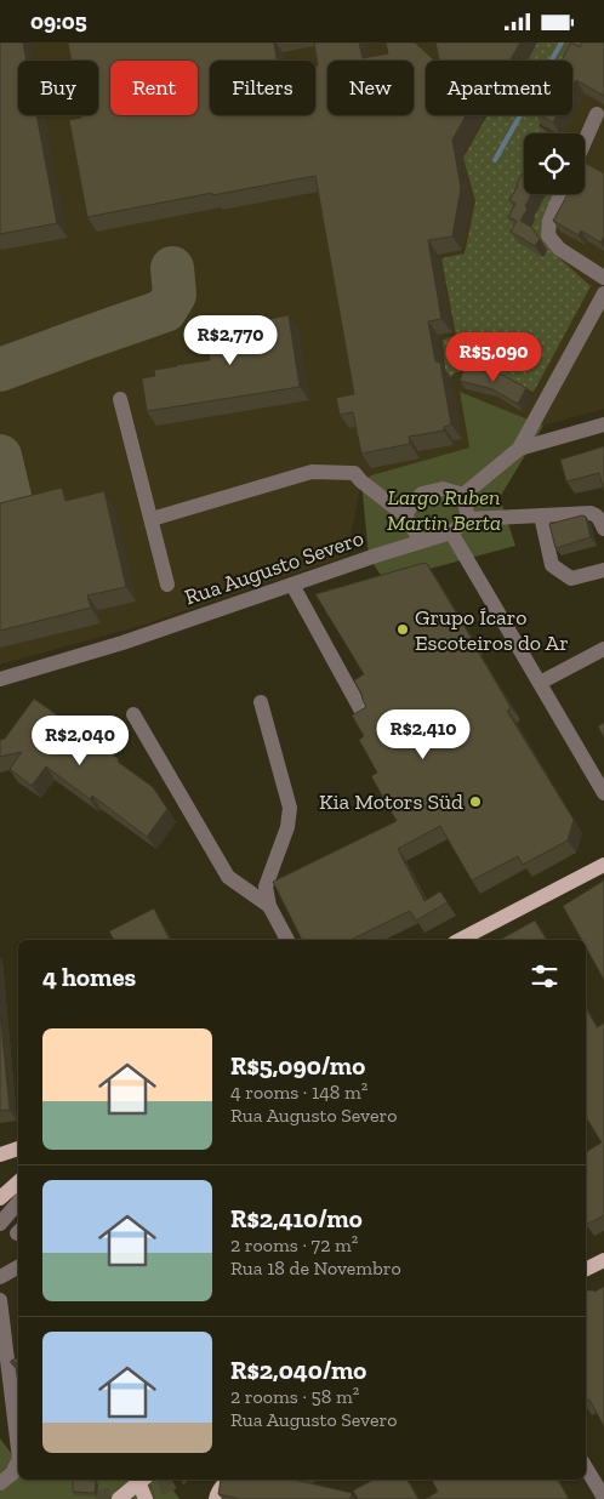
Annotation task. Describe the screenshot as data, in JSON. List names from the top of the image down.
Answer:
{
  "streets": {
    "street": ["Rua Augusto Severo"]
  },
  "parks": ["Largo Ruben Martin Berta"],
  "places": ["Grupo Ícaro Escoteiros do Ar", "Kia Motors Süd"],
  "page": {
    "status": "09:05",
    "chip": [
      "Buy",
      "Rent",
      "Filters",
      "New",
      "Apartment"
    ],
    "price": [
      "R$2,770",
      "R$5,090",
      "R$2,410",
      "R$2,040"
    ],
    "heading": "4 homes",
    "list": [
      {
        "name": "R$5,090/mo",
        "note": "4 rooms · 148 m² · Rua Augusto Severo"
      },
      {
        "name": "R$2,410/mo",
        "note": "2 rooms · 72 m² · Rua 18 de Novembro"
      },
      {
        "name": "R$2,040/mo",
        "note": "2 rooms · 58 m² · Rua Augusto Severo"
      }
    ]
  }
}
